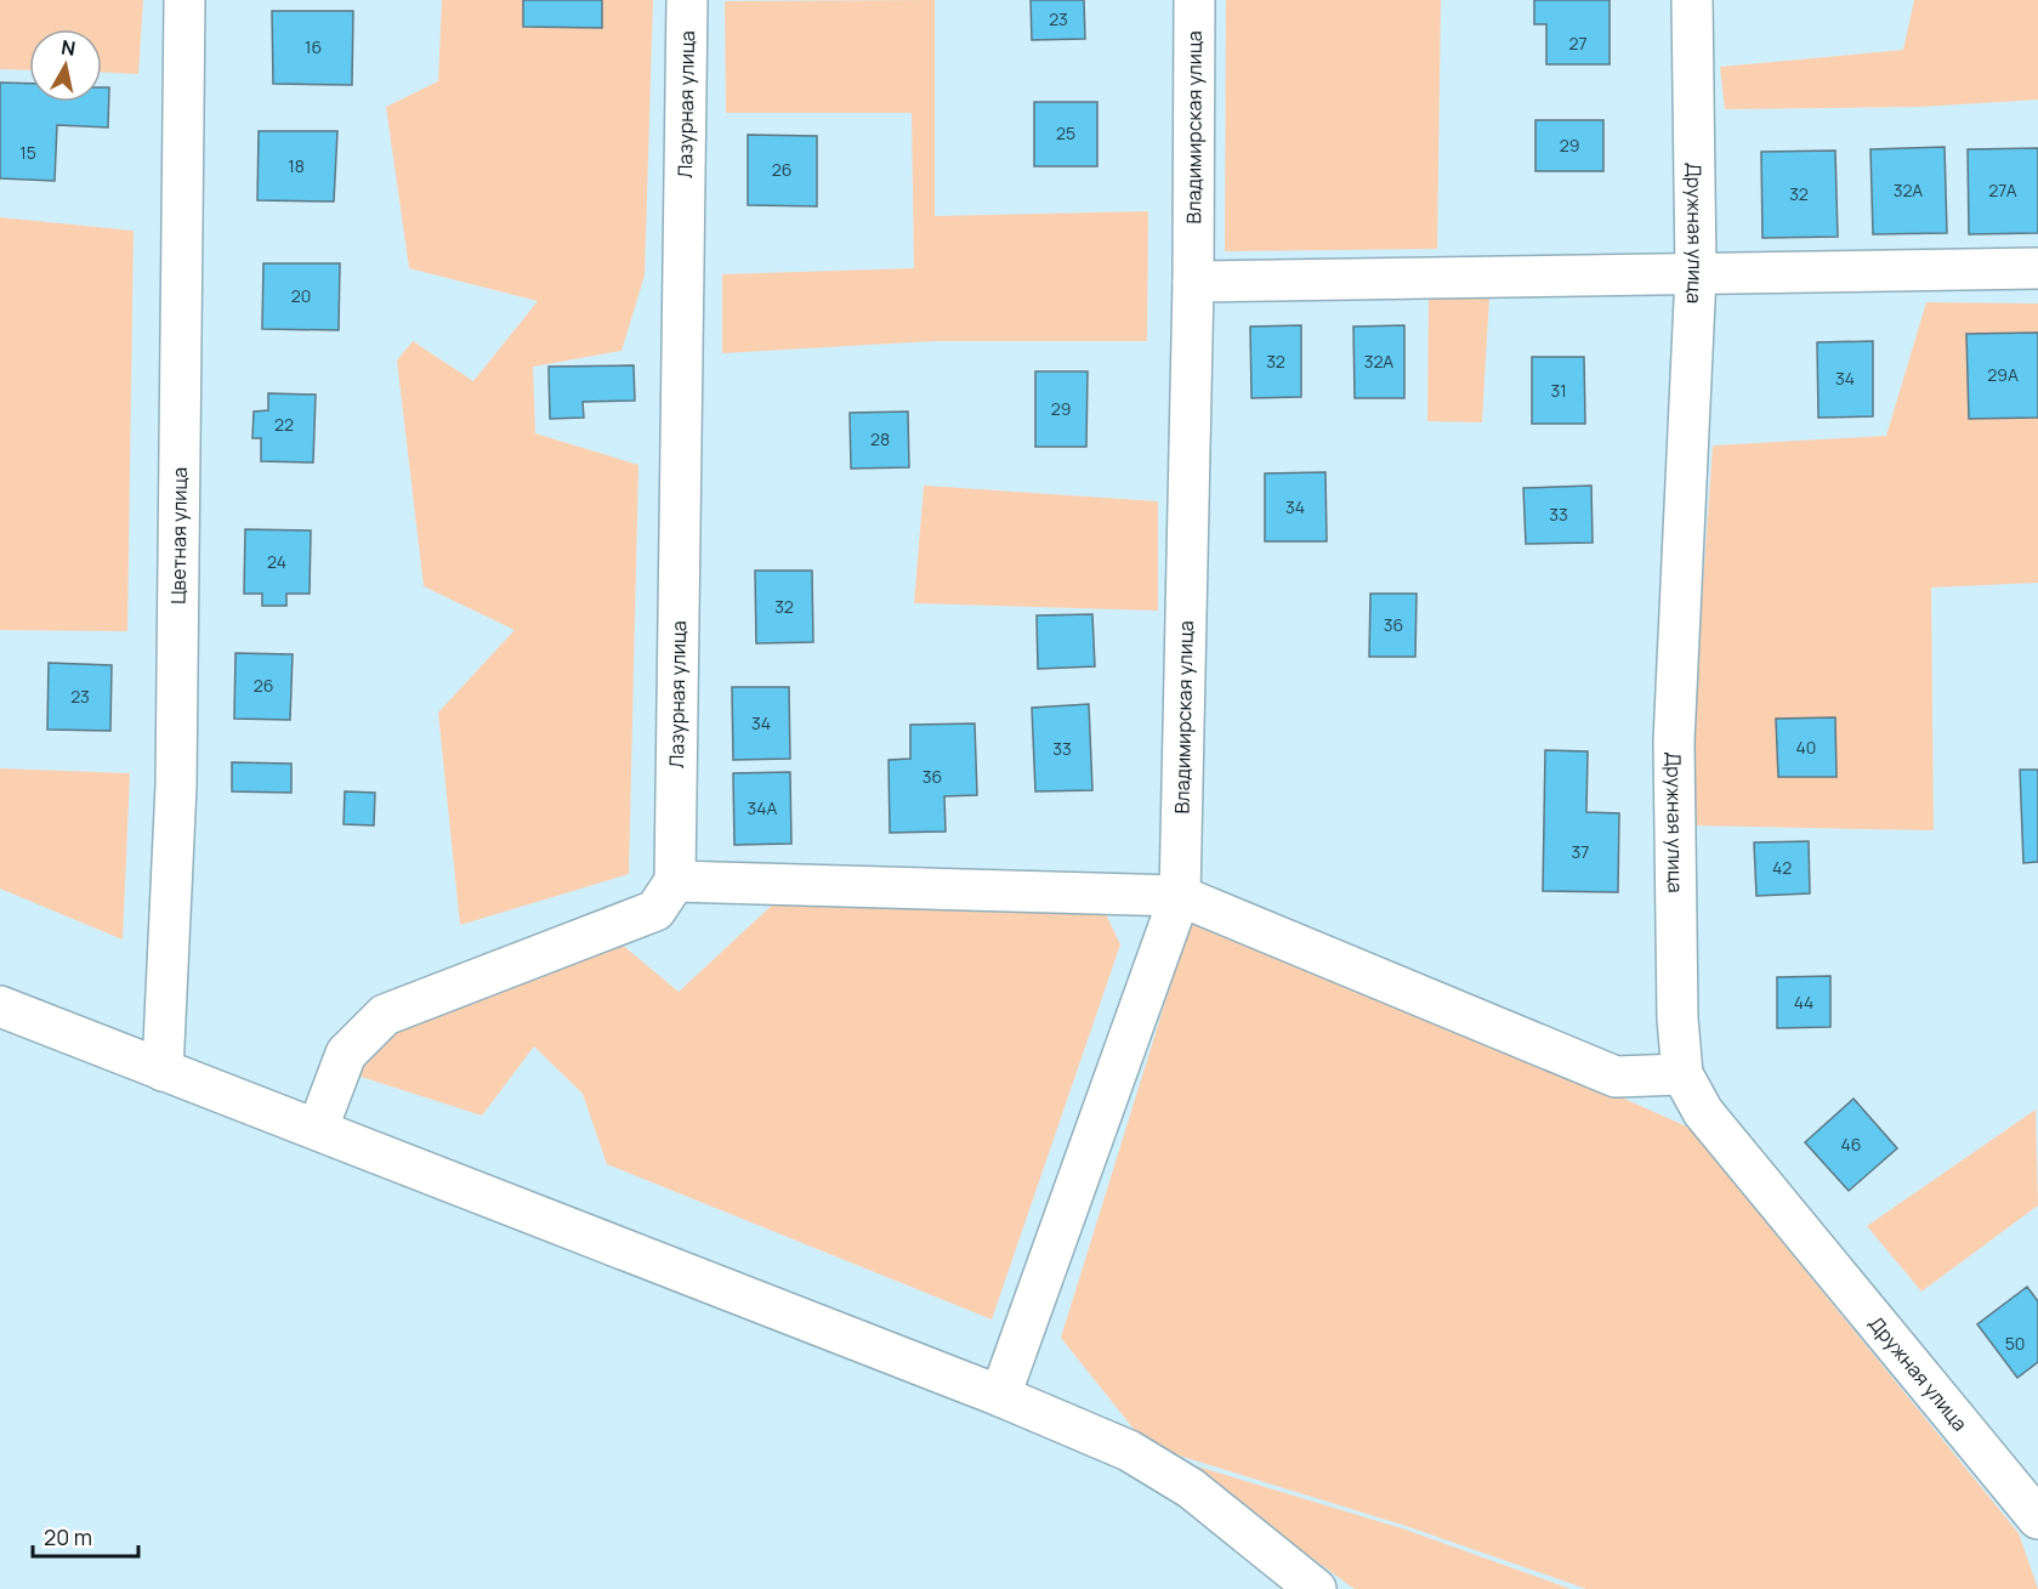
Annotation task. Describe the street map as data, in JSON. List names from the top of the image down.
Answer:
{
  "streets": {
    "street": [
      "Лазурная улица",
      "Владимирская улица",
      "Дружная улица",
      "Цветная улица"
    ]
  },
  "house_numbers": [
    "23",
    "27",
    "16",
    "25",
    "29",
    "15",
    "18",
    "26",
    "32А",
    "27А",
    "32",
    "20",
    "32",
    "32А",
    "29А",
    "34",
    "31",
    "29",
    "22",
    "28",
    "34",
    "33",
    "24",
    "32",
    "36",
    "26",
    "23",
    "34",
    "40",
    "33",
    "36",
    "34А",
    "37",
    "42",
    "44",
    "46",
    "50"
  ],
  "scale_bar": "20 m",
  "north": "top"
}
